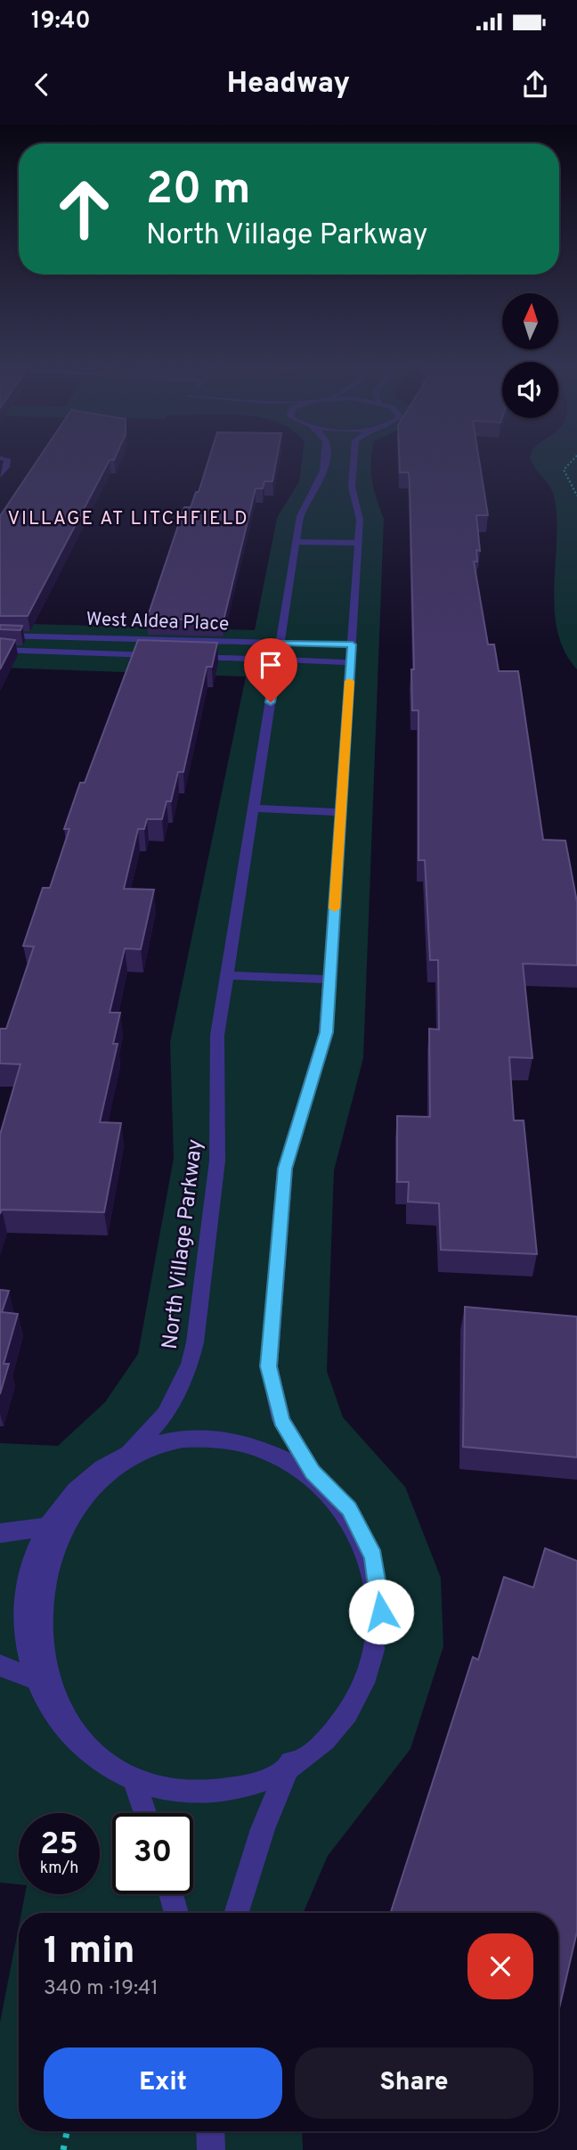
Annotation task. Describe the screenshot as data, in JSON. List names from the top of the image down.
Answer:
{
  "streets": {
    "street": ["West Aldea Place", "North Village Parkway"]
  },
  "crossings": [
    ["West Aldea Place", "North Village Parkway"]
  ],
  "districts": ["VILLAGE AT LITCHFIELD"],
  "north": "top",
  "page": {
    "status": "19:40",
    "header": "Headway",
    "turn": ["20 m", "North Village Parkway"],
    "speed": "25 km/h",
    "limit": "30",
    "heading": ["1 min", "340 m · 19:41"],
    "buttons": ["Exit", "Share"]
  }
}
